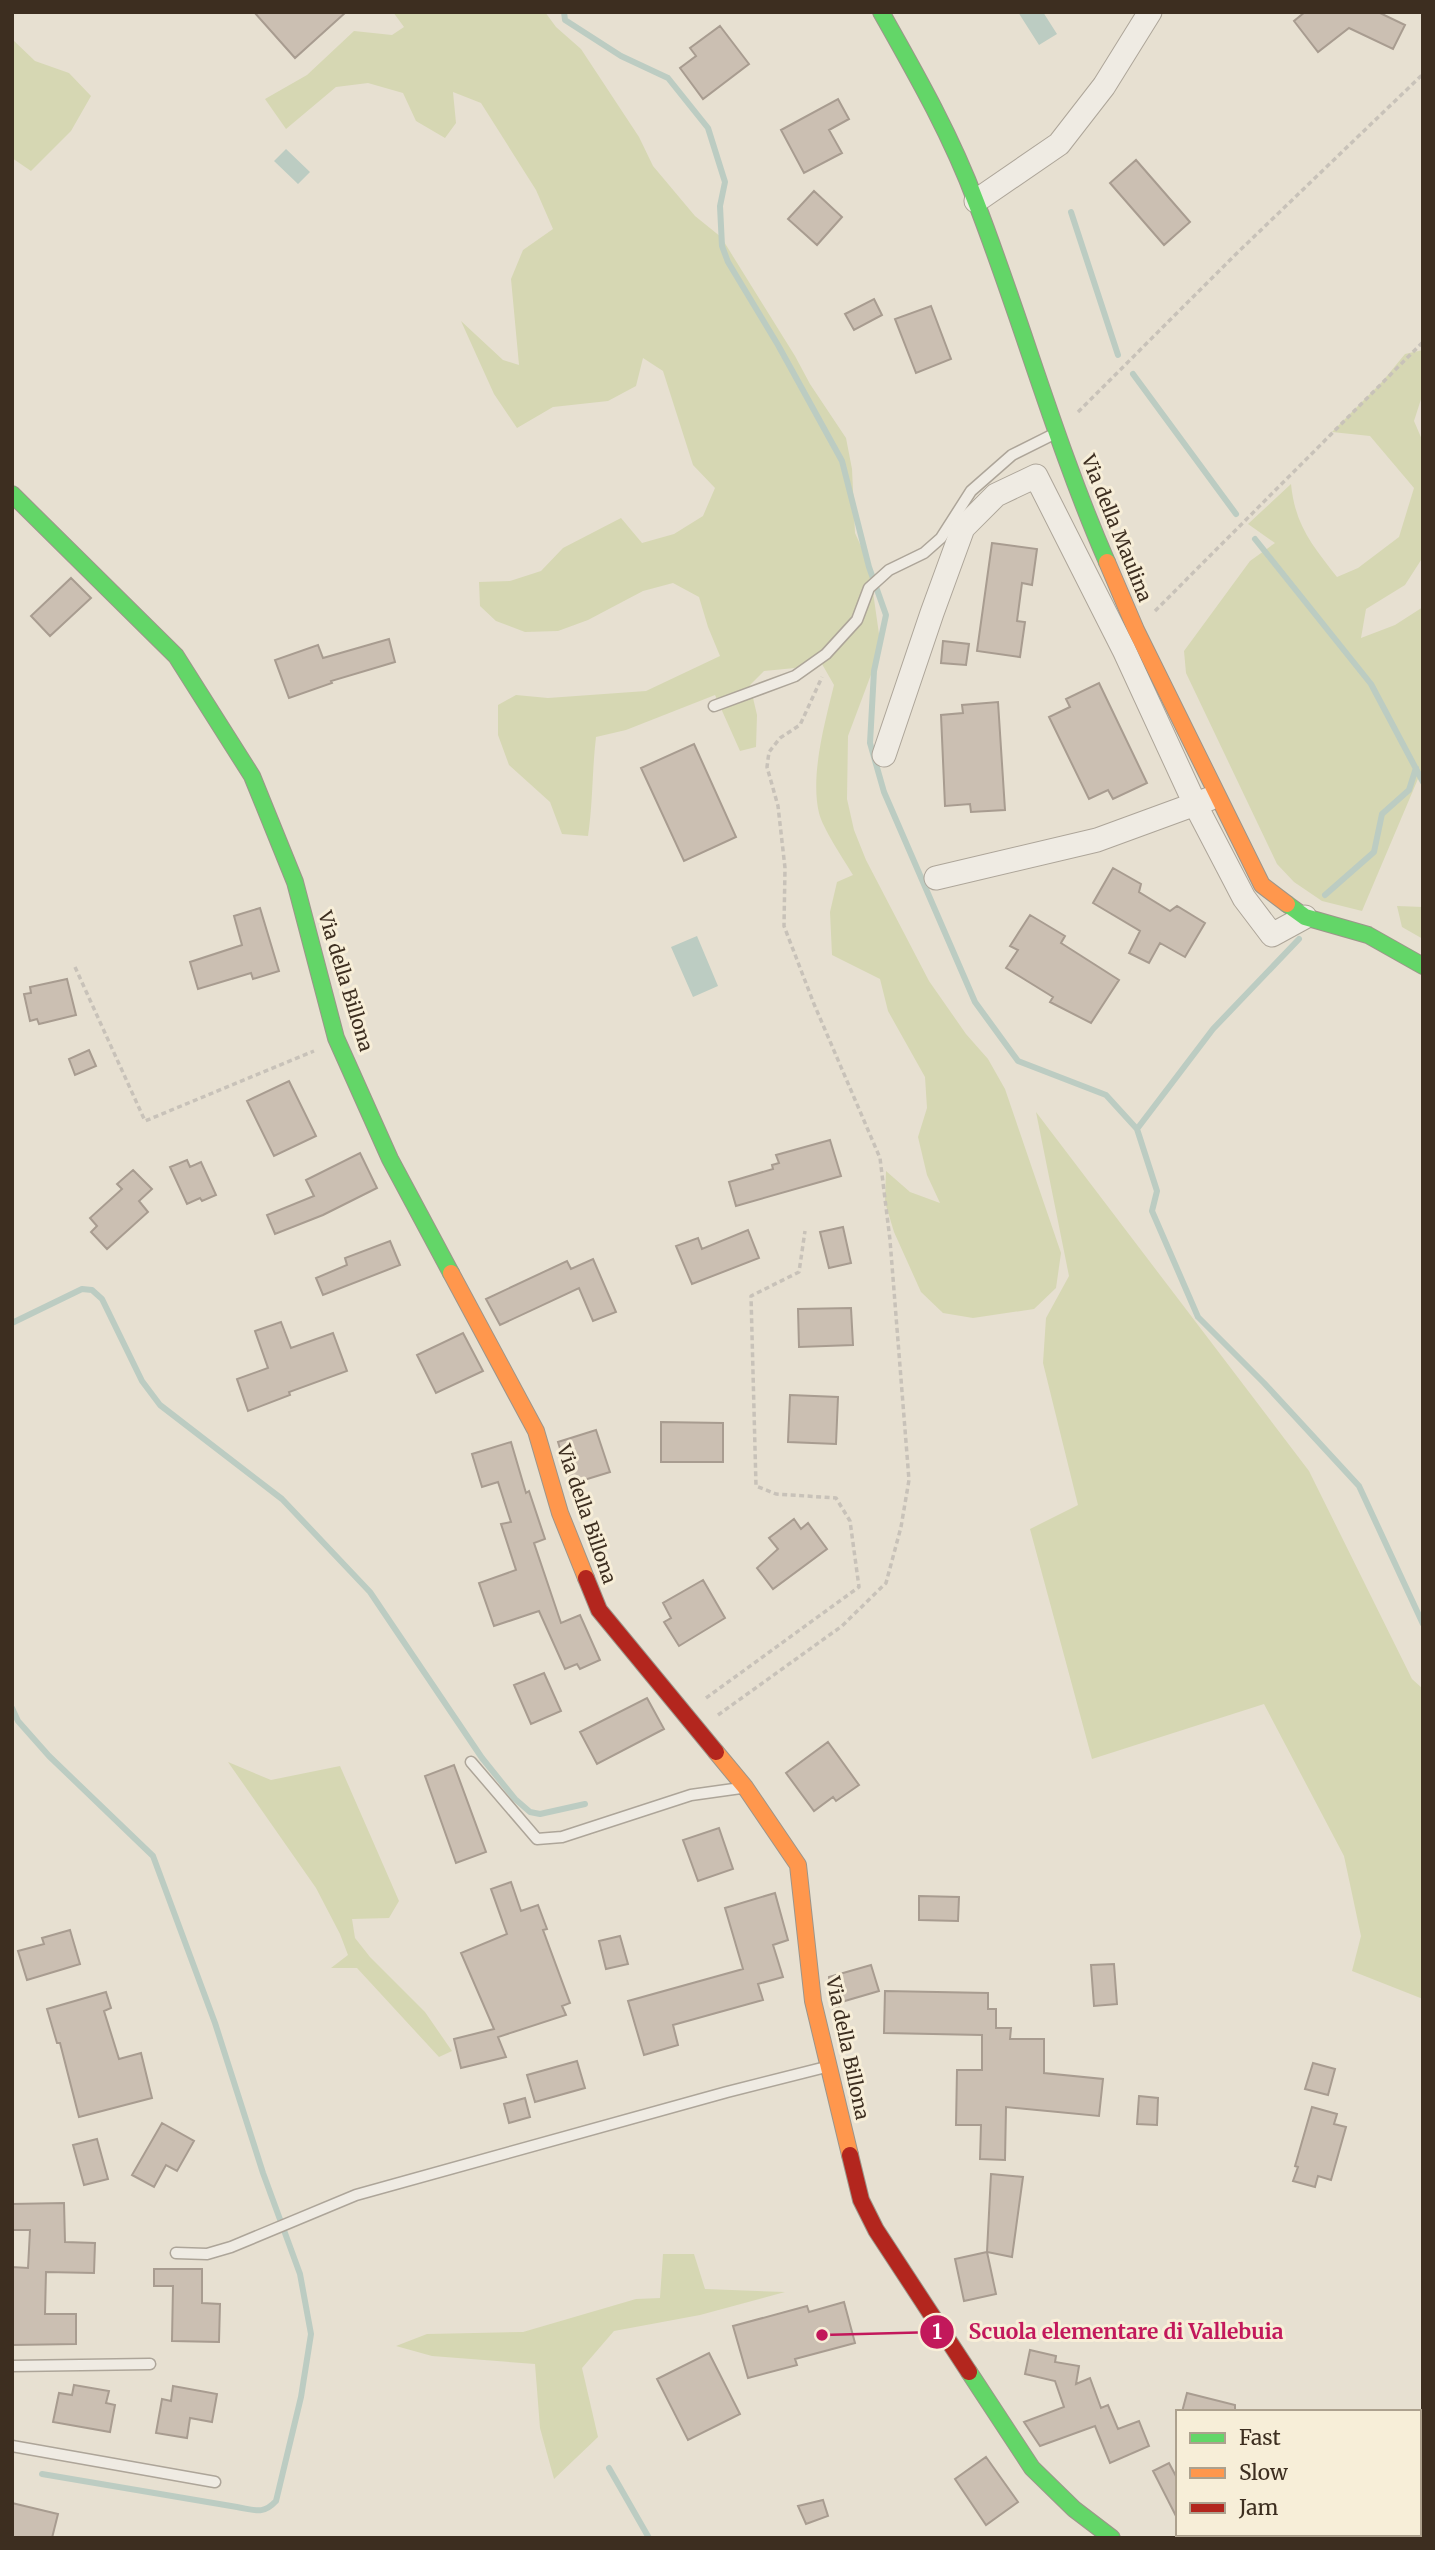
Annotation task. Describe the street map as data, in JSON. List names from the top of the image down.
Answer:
{
  "streets": {
    "street": ["Via della Maulina", "Via della Billona"]
  },
  "places": ["Scuola elementare di Vallebuia"],
  "legend": ["Fast", "Slow", "Jam"]
}
